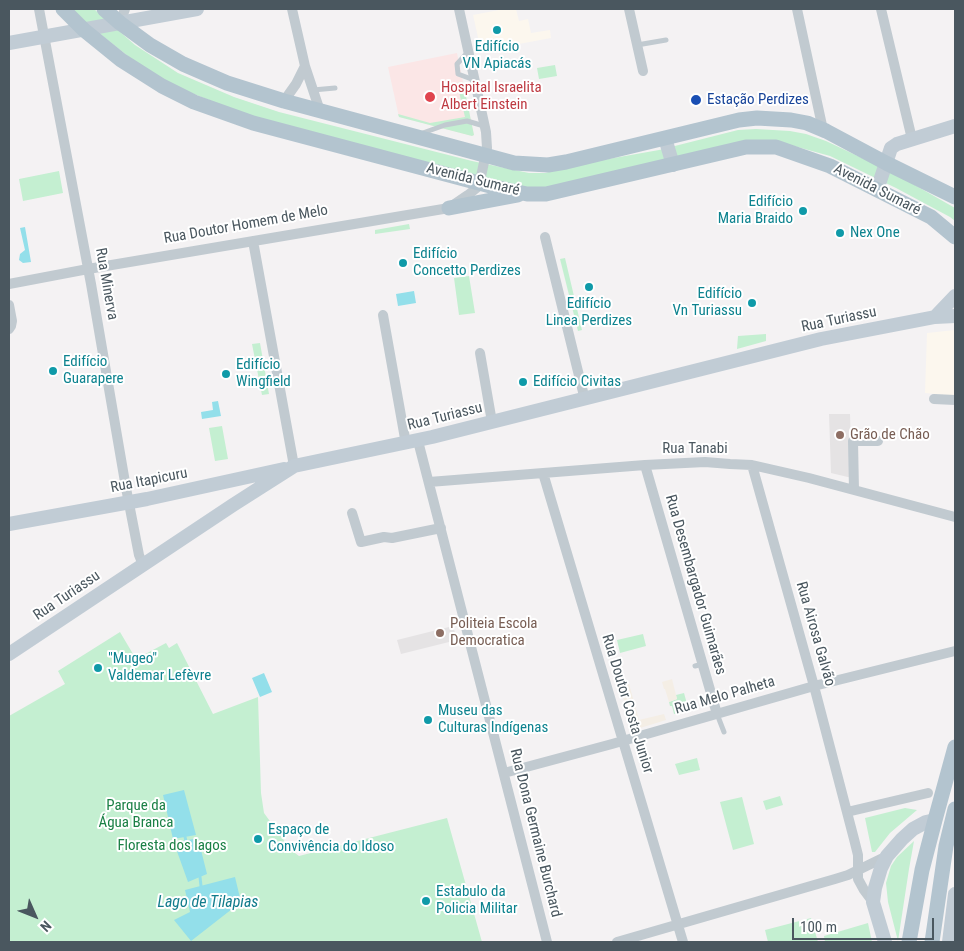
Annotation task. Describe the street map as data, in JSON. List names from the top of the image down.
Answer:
{
  "streets": {
    "main road": ["Avenida Sumaré"],
    "street": [
      "Rua Doutor Homem de Melo",
      "Rua Minerva",
      "Rua Turiassu",
      "Rua Tanabi",
      "Rua Itapicuru",
      "Rua Desembargador Guimarães",
      "Rua Airosa Galvão",
      "Rua Melo Palheta",
      "Rua Doutor Costa Junior",
      "Rua Dona Germaine Burchard"
    ]
  },
  "crossings": [
    ["Avenida Sumaré", "Rua Doutor Homem de Melo"],
    ["Rua Doutor Homem de Melo", "Rua Minerva"],
    ["Rua Minerva", "Rua Turiassu"],
    ["Rua Minerva", "Rua Itapicuru"],
    ["Rua Turiassu", "Rua Itapicuru"],
    ["Rua Turiassu", "Rua Dona Germaine Burchard"],
    ["Rua Tanabi", "Rua Desembargador Guimarães"],
    ["Rua Tanabi", "Rua Airosa Galvão"],
    ["Rua Tanabi", "Rua Doutor Costa Junior"],
    ["Rua Tanabi", "Rua Dona Germaine Burchard"],
    ["Rua Desembargador Guimarães", "Rua Melo Palheta"],
    ["Rua Airosa Galvão", "Rua Melo Palheta"],
    ["Rua Melo Palheta", "Rua Doutor Costa Junior"],
    ["Rua Melo Palheta", "Rua Dona Germaine Burchard"]
  ],
  "water": ["Lago de Tilapias"],
  "parks": ["Parque da Água Branca", "Floresta dos lagos"],
  "places": [
    "Edifício VN Apiacás",
    "Hospital Israelita Albert Einstein",
    "Estação Perdizes",
    "Edifício Maria Braido",
    "Nex One",
    "Edifício Concetto Perdizes",
    "Edifício Linea Perdizes",
    "Edifício Vn Turiassu",
    "Edifício Guarapere",
    "Edifício Wingfield",
    "Edifício Civitas",
    "Grão de Chão",
    "Politeia Escola Democratica",
    "\"Mugeo\" Valdemar Lefèvre",
    "Museu das Culturas Indígenas",
    "Espaço de Convivência do Idoso",
    "Estabulo da Policia Militar"
  ],
  "scale_bar": "100 m",
  "north": "bottom right"
}
